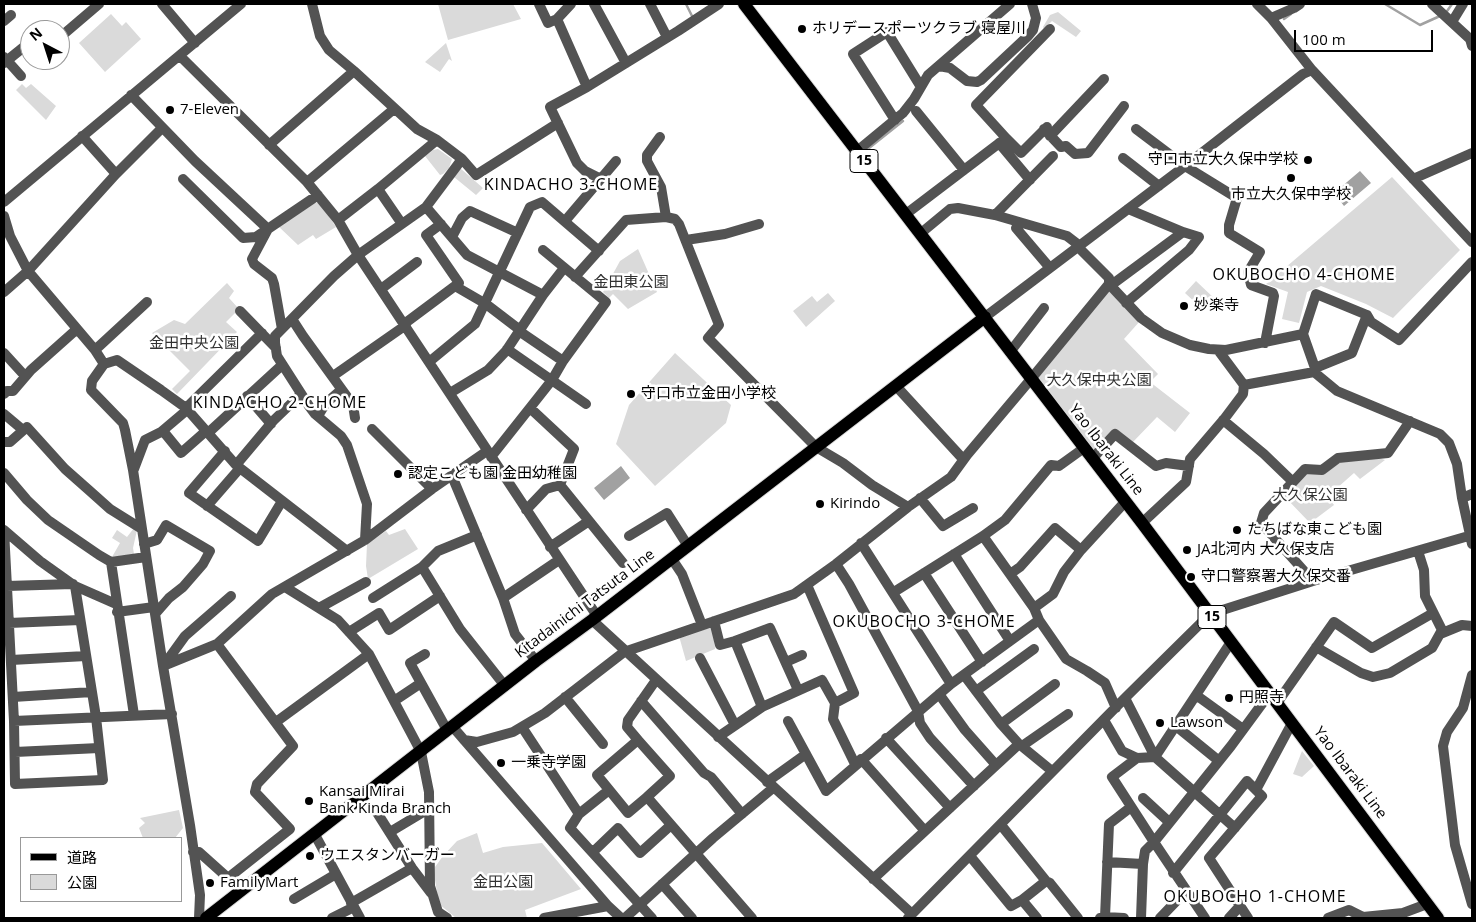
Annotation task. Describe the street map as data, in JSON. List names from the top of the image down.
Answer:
{
  "streets": {
    "main road": ["15", "Yao Ibaraki Line", "Kitadainichi Tatsuta Line"]
  },
  "crossings": [
    ["Yao Ibaraki Line", "Kitadainichi Tatsuta Line"]
  ],
  "districts": [
    "KINDACHO 3-CHOME",
    "OKUBOCHO 4-CHOME",
    "KINDACHO 2-CHOME",
    "OKUBOCHO 3-CHOME",
    "OKUBOCHO 1-CHOME"
  ],
  "parks": [
    "金田東公園",
    "金田中央公園",
    "大久保中央公園",
    "大久保公園",
    "金田公園"
  ],
  "places": [
    "ホリデースポーツクラブ 寝屋川",
    "7-Eleven",
    "守口市立大久保中学校",
    "市立大久保中学校",
    "妙楽寺",
    "守口市立金田小学校",
    "認定こども園 金田幼稚園",
    "Kirindo",
    "たちばな東こども園",
    "JA北河内 大久保支店",
    "守口警察署大久保交番",
    "円照寺",
    "Lawson",
    "一乗寺学園",
    "Kansai Mirai Bank Kinda Branch",
    "ウエスタンバーガー",
    "FamilyMart"
  ],
  "legend": ["道路", "公園"],
  "scale_bar": "100 m",
  "north": "top left"
}
